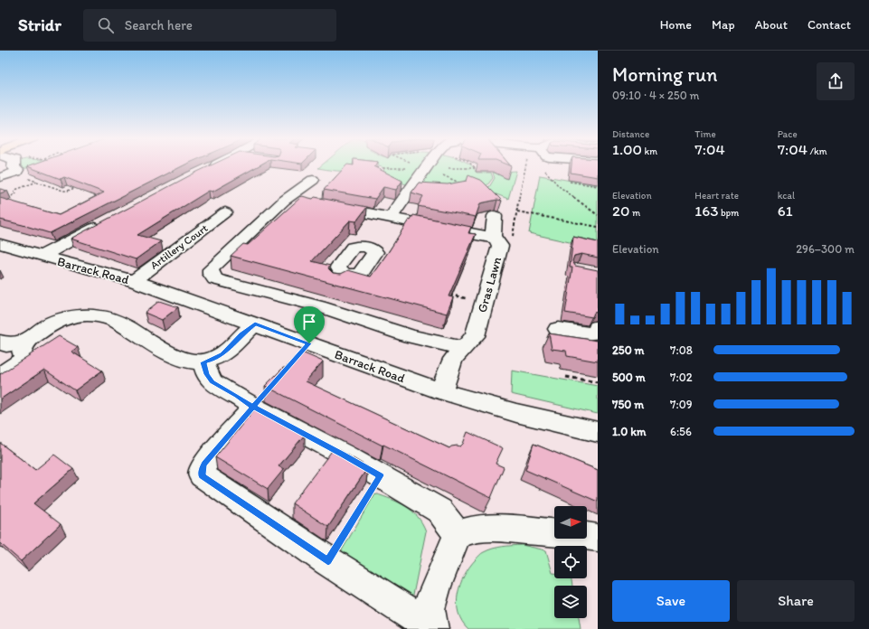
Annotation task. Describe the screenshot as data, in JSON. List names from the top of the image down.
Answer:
{
  "streets": {
    "street": ["Artillery Court", "Barrack Road", "Gras Lawn"]
  },
  "crossings": [
    ["Artillery Court", "Barrack Road"],
    ["Barrack Road", "Gras Lawn"]
  ],
  "north": "right",
  "page": {
    "header": "Stridr",
    "search": "Search here",
    "nav": [
      "Home",
      "Map",
      "About",
      "Contact"
    ],
    "heading": ["Morning run", "09:10 · 4 × 250 m"],
    "stats": [
      ["Distance", "1.00 km"],
      ["Time", "7:04"],
      ["Pace", "7:04 /km"],
      ["Elevation", "20 m"],
      ["Heart rate", "163 bpm"],
      ["kcal", "61"]
    ],
    "chart": ["Elevation", "296–300 m"],
    "list": [
      {
        "name": "250 m",
        "note": "7:08"
      },
      {
        "name": "500 m",
        "note": "7:02"
      },
      {
        "name": "750 m",
        "note": "7:09"
      },
      {
        "name": "1.0 km",
        "note": "6:56"
      }
    ],
    "buttons": ["Save", "Share"]
  }
}
